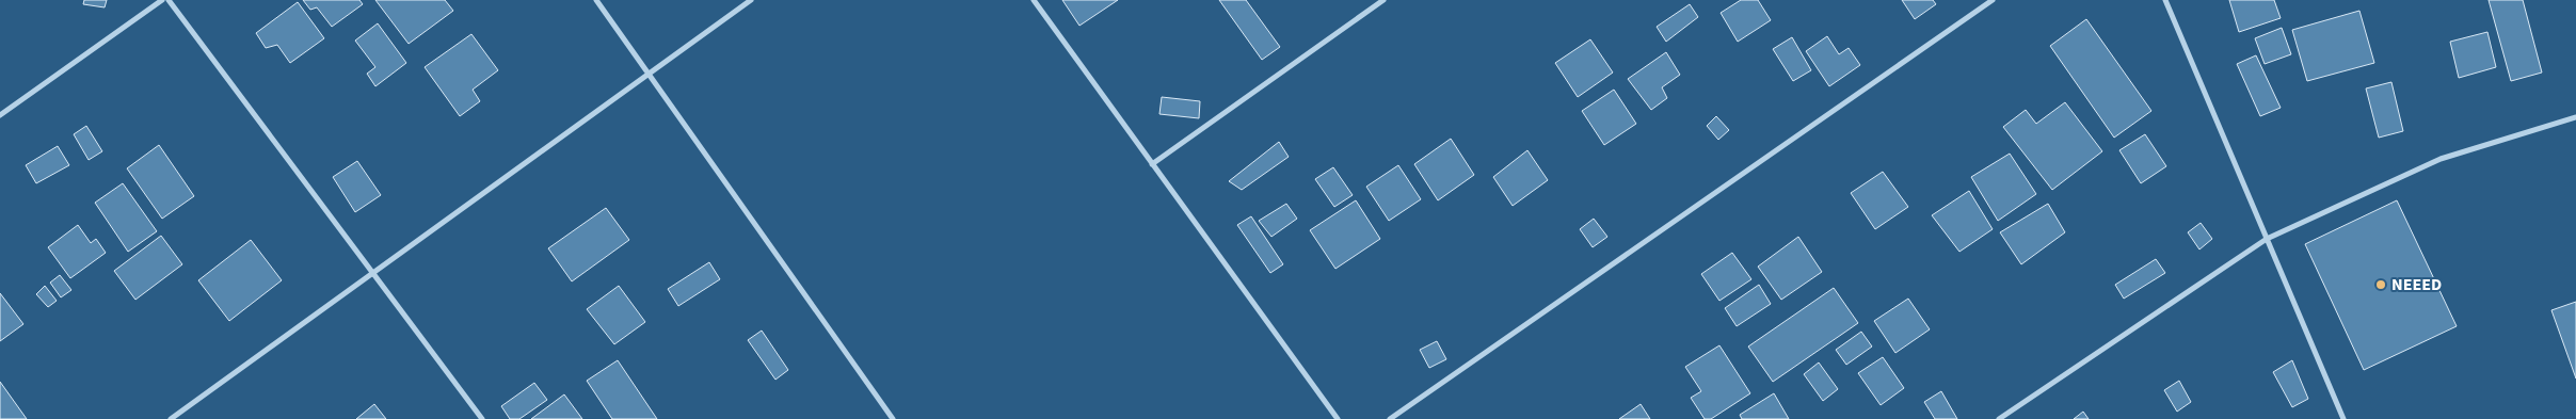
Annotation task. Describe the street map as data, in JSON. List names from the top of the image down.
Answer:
{
  "places": ["NEEED"]
}
